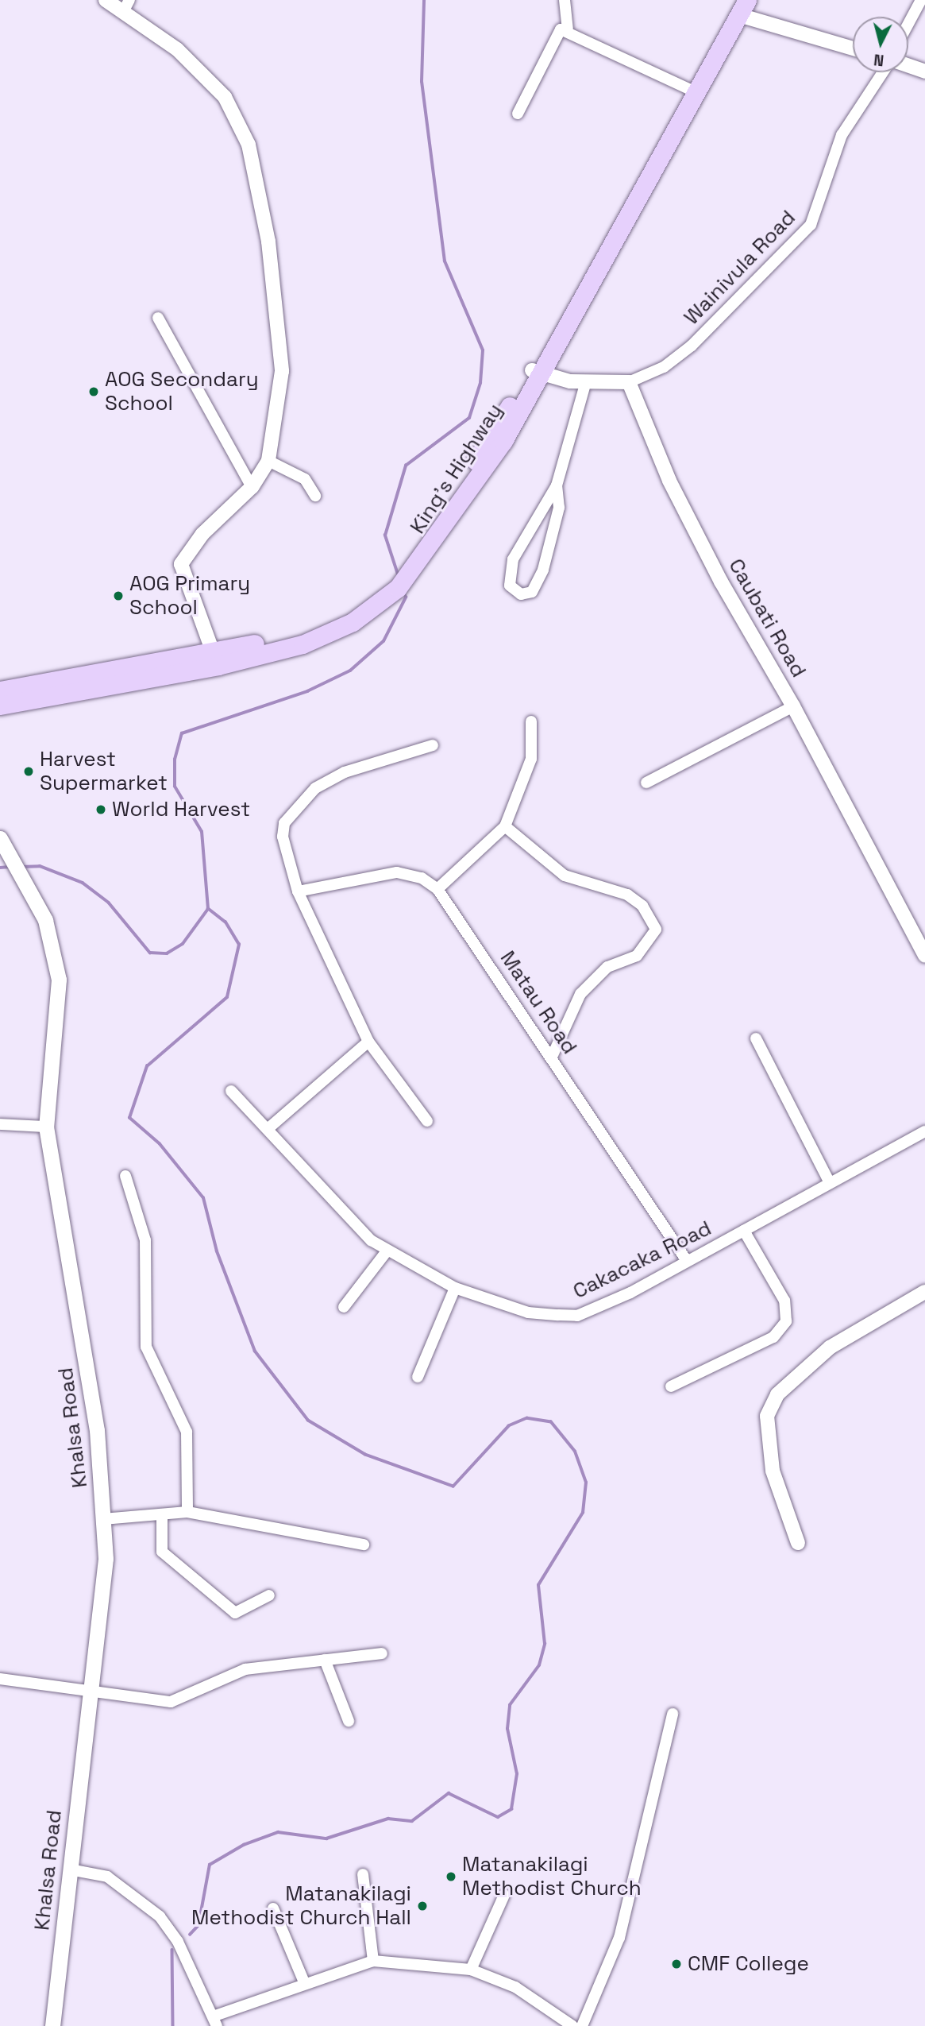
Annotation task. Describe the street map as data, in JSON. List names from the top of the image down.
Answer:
{
  "streets": {
    "highway": ["King's Highway"],
    "main road": ["Khalsa Road"],
    "street": [
      "Wainivula Road",
      "Caubati Road",
      "Matau Road",
      "Cakacaka Road"
    ]
  },
  "crossings": [
    ["Wainivula Road", "Caubati Road"],
    ["Matau Road", "Cakacaka Road"]
  ],
  "places": [
    "AOG Secondary School",
    "AOG Primary School",
    "Harvest Supermarket",
    "World Harvest",
    "Matanakilagi Methodist Church",
    "Matanakilagi Methodist Church Hall",
    "CMF College"
  ],
  "north": "bottom"
}
